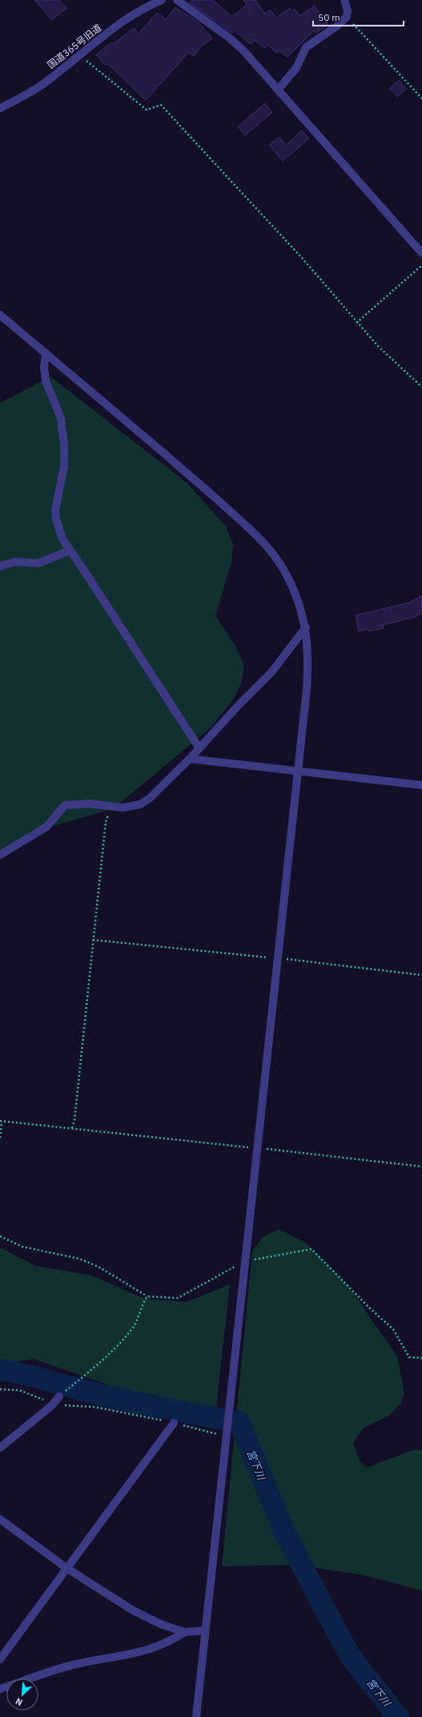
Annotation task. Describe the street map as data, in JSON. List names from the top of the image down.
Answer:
{
  "streets": {
    "street": ["国道365号旧道"]
  },
  "water": ["宮下川"],
  "scale_bar": "50 m",
  "north": "bottom left"
}
